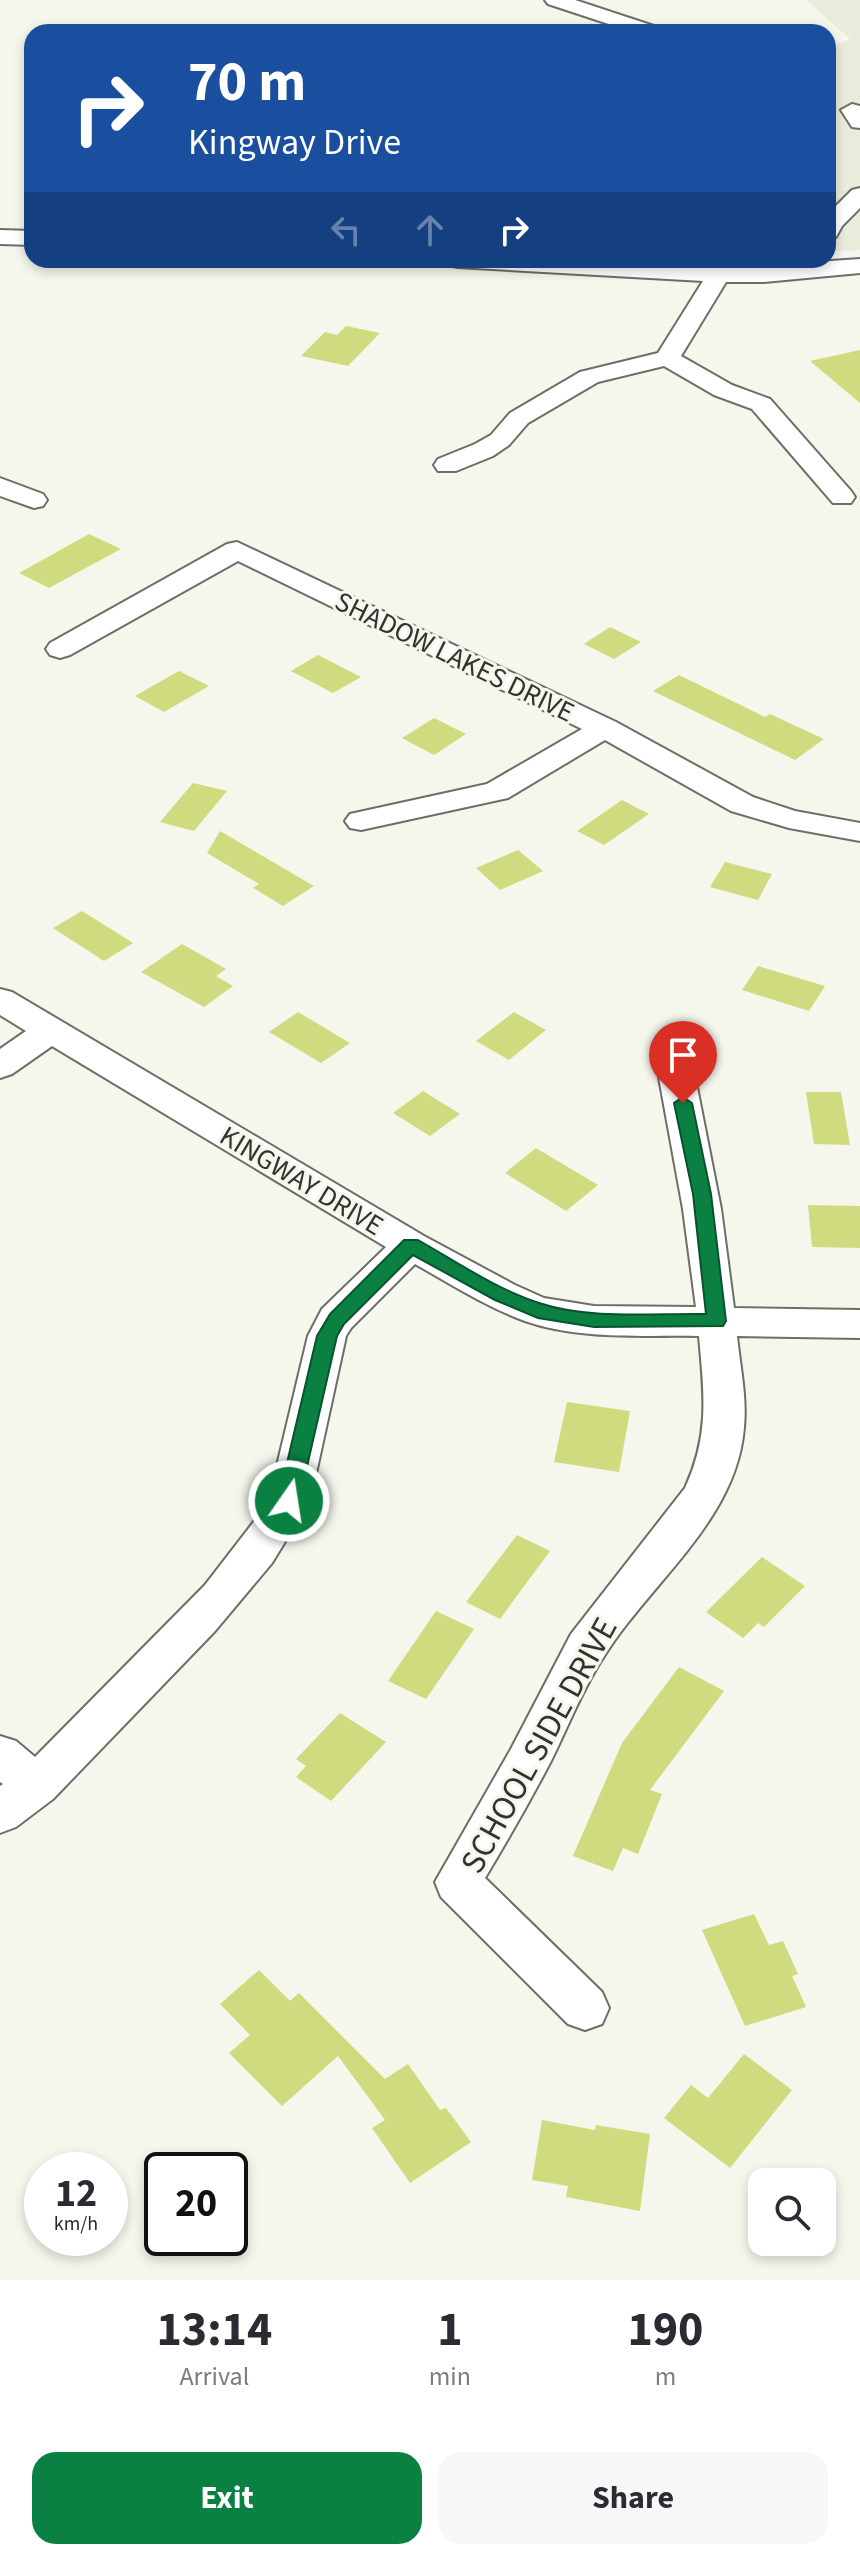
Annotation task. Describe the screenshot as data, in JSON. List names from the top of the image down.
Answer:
{
  "streets": {
    "street": ["SHADOW LAKES DRIVE", "KINGWAY DRIVE", "SCHOOL SIDE DRIVE"]
  },
  "crossings": [
    ["KINGWAY DRIVE", "SCHOOL SIDE DRIVE"]
  ],
  "page": {
    "turn": ["70 m", "Kingway Drive"],
    "speed": "12 km/h",
    "limit": "20",
    "eta": [
      "13:14",
      "Arrival",
      "1",
      "min",
      "190",
      "m"
    ],
    "buttons": ["Exit", "Share"]
  }
}
